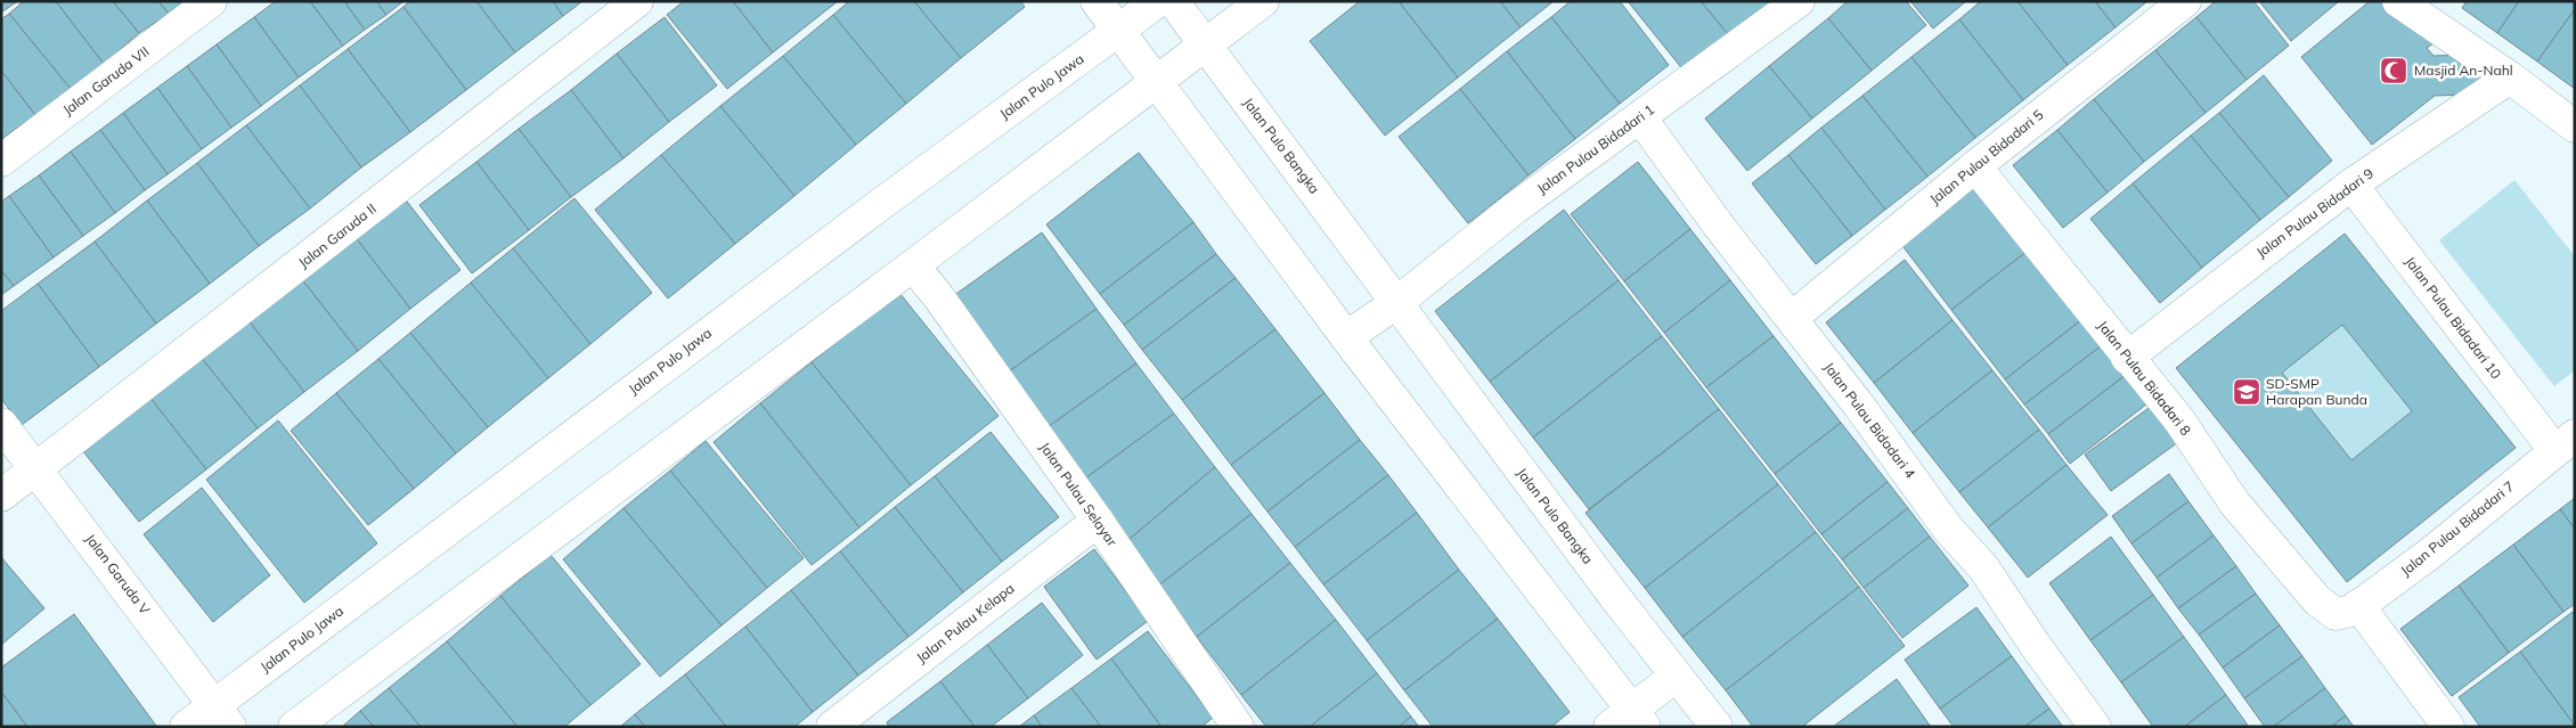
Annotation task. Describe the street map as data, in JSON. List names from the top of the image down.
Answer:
{
  "streets": {
    "street": [
      "Jalan Garuda VII",
      "Jalan Pulo Jawa",
      "Jalan Pulo Bangka",
      "Jalan Pulau Bidadari 1",
      "Jalan Pulau Bidadari 5",
      "Jalan Pulau Bidadari 9",
      "Jalan Garuda II",
      "Jalan Pulau Bidadari 10",
      "Jalan Pulau Bidadari 8",
      "Jalan Pulau Bidadari 4",
      "Jalan Pulau Selayar",
      "Jalan Pulau Bidadari 7",
      "Jalan Garuda V",
      "Jalan Pulau Kelapa"
    ]
  },
  "crossings": [
    ["Jalan Pulo Jawa", "Jalan Garuda V"],
    ["Jalan Pulo Bangka", "Jalan Pulau Bidadari 1"],
    ["Jalan Pulau Bidadari 1", "Jalan Pulau Bidadari 4"],
    ["Jalan Pulau Bidadari 5", "Jalan Pulau Bidadari 8"],
    ["Jalan Pulau Bidadari 5", "Jalan Pulau Bidadari 4"],
    ["Jalan Pulau Bidadari 9", "Jalan Pulau Bidadari 10"],
    ["Jalan Pulau Bidadari 9", "Jalan Pulau Bidadari 8"],
    ["Jalan Garuda II", "Jalan Garuda V"],
    ["Jalan Pulau Bidadari 10", "Jalan Pulau Bidadari 7"],
    ["Jalan Pulau Bidadari 8", "Jalan Pulau Bidadari 7"],
    ["Jalan Pulau Selayar", "Jalan Pulau Kelapa"]
  ],
  "places": {
    "mosque": ["Masjid An-Nahl"],
    "school or university": ["SD-SMP Harapan Bunda"]
  }
}
